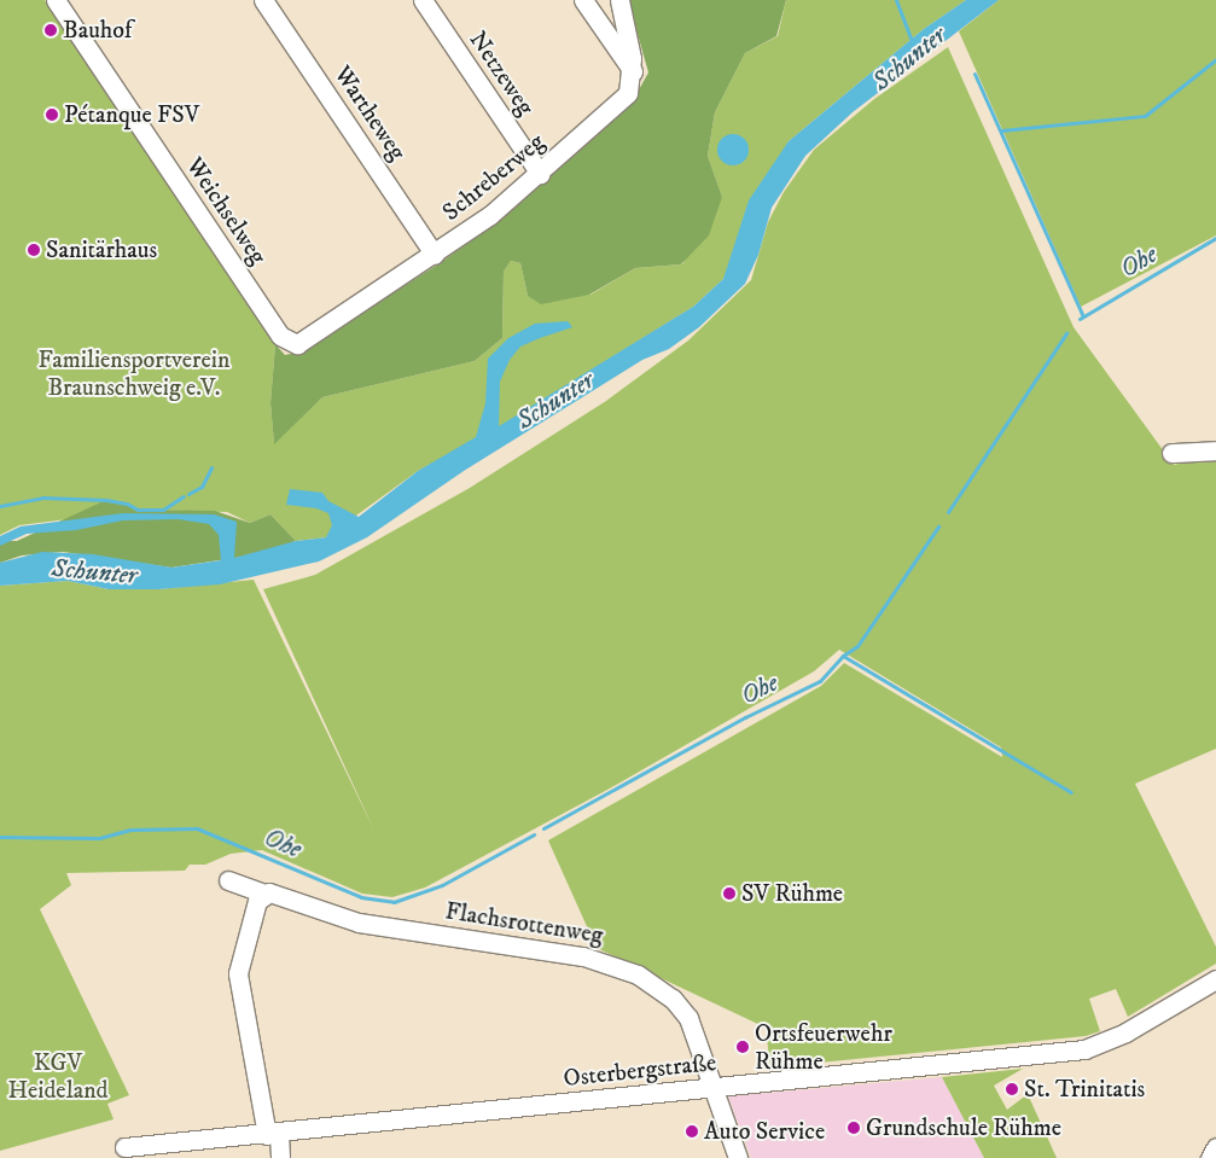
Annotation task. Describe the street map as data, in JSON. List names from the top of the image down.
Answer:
{
  "streets": {
    "street": [
      "Netzeweg",
      "Wartheweg",
      "Schreberweg",
      "Weichselweg",
      "Flachsrottenweg",
      "Osterbergstraße"
    ]
  },
  "crossings": [
    ["Netzeweg", "Schreberweg"],
    ["Wartheweg", "Schreberweg"],
    ["Schreberweg", "Weichselweg"],
    ["Flachsrottenweg", "Osterbergstraße"]
  ],
  "water": ["Schunter", "Ohe"],
  "parks": ["Familiensportverein Braunschweig e.V.", "KGV Heideland"],
  "places": [
    "Bauhof",
    "Pétanque FSV",
    "Sanitärhaus",
    "SV Rühme",
    "Ortsfeuerwehr Rühme",
    "St. Trinitatis",
    "Grundschule Rühme",
    "Auto Service"
  ]
}
